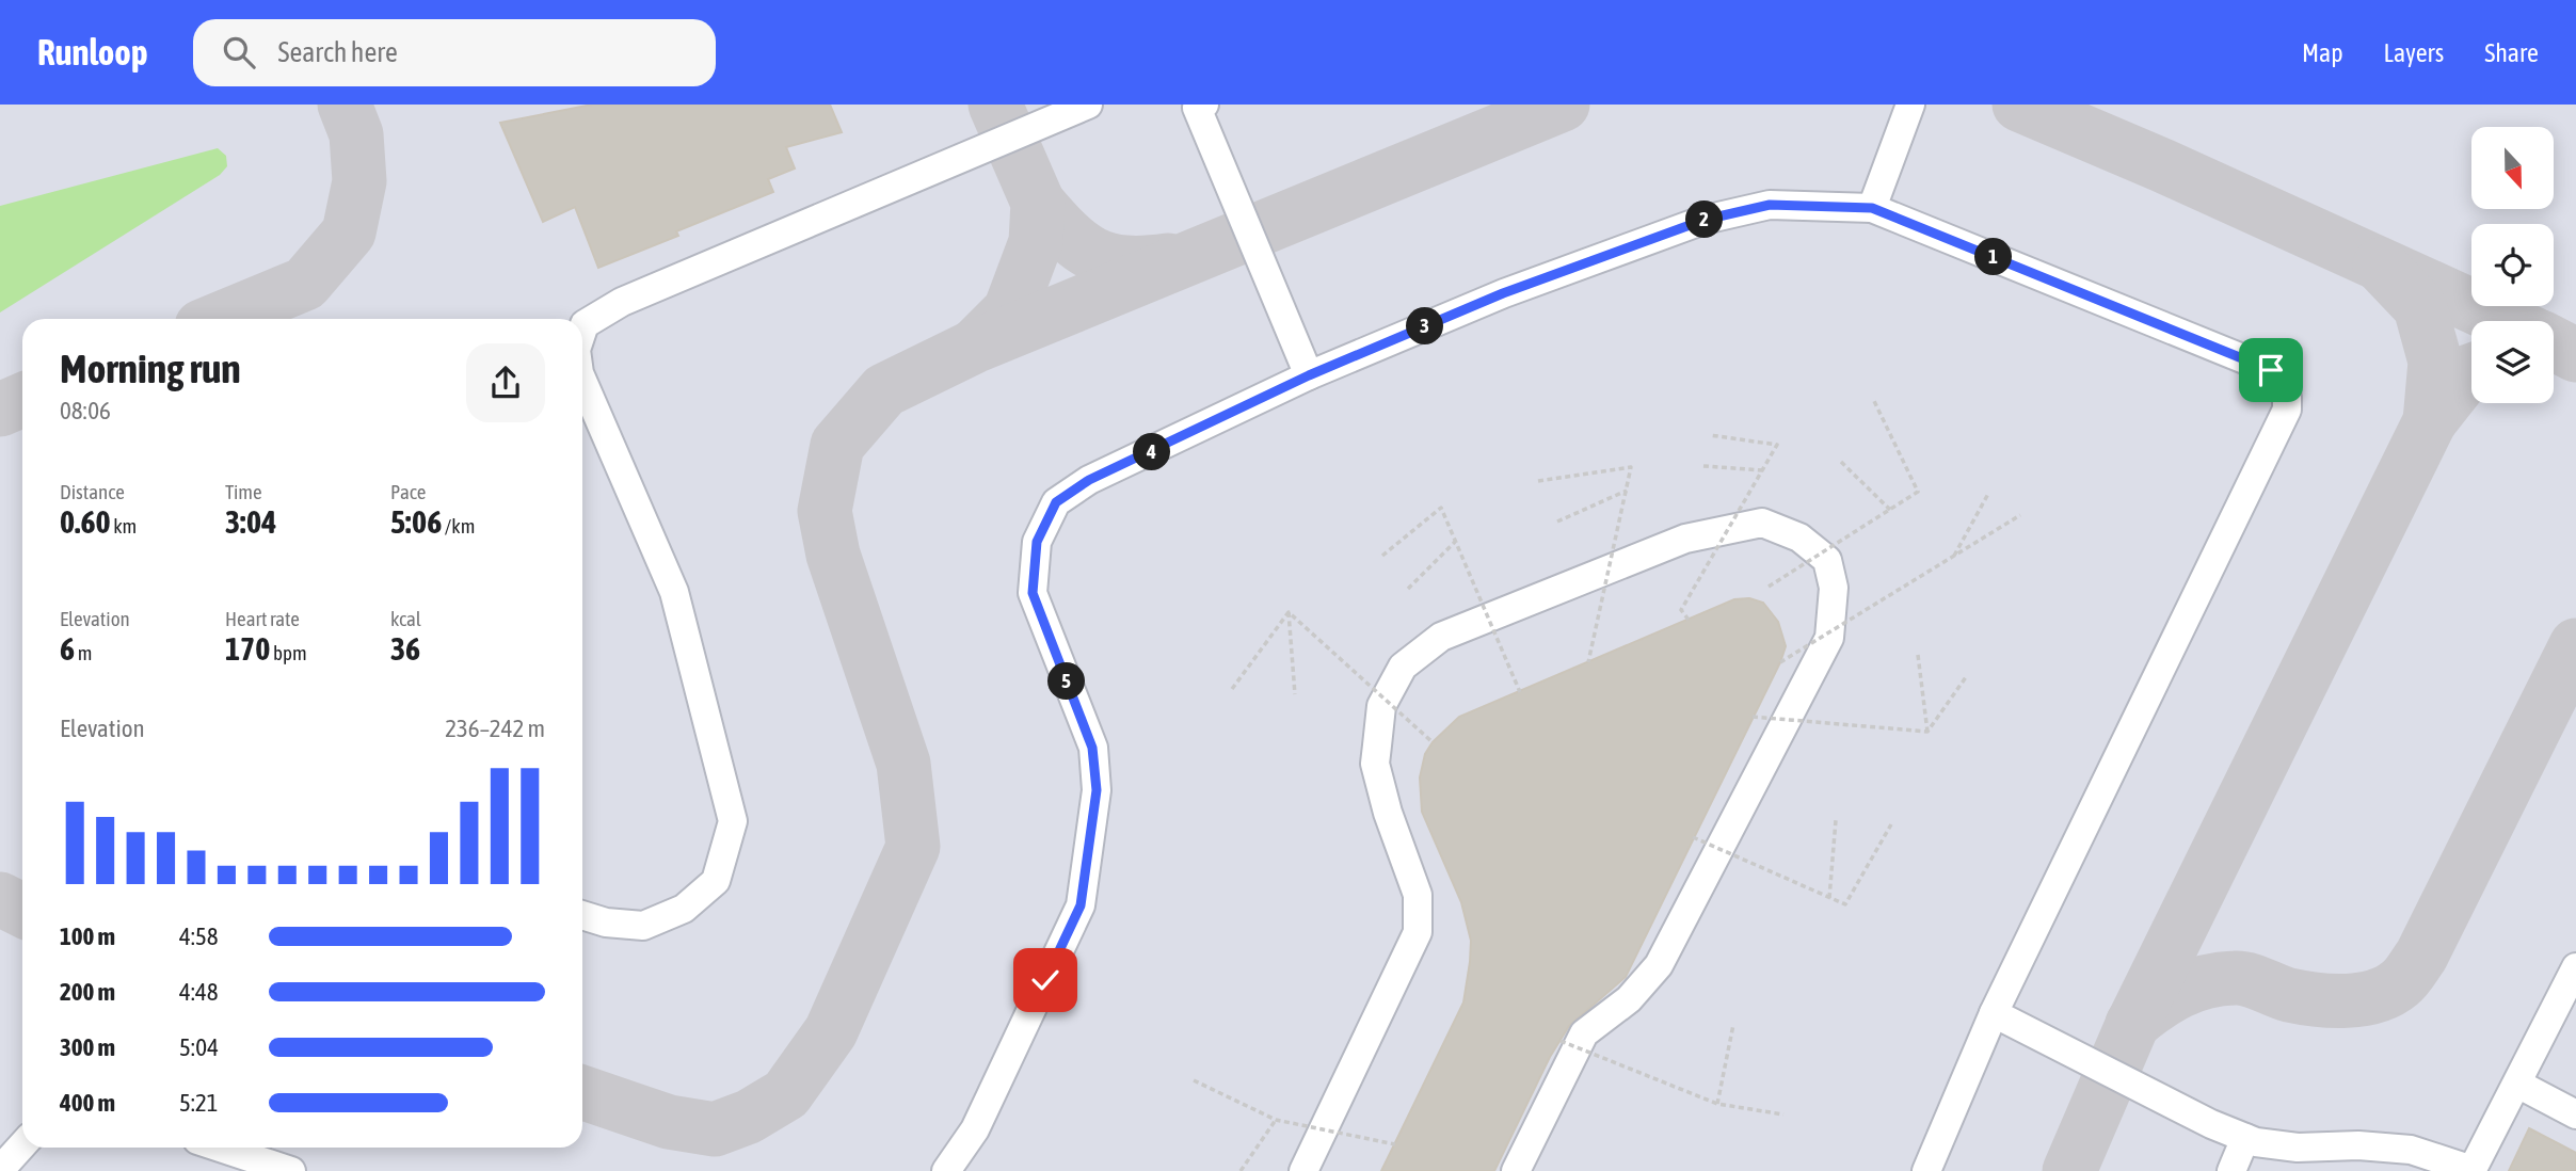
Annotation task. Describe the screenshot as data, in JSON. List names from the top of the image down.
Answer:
{
  "north": "bottom",
  "page": {
    "header": "Runloop",
    "search": "Search here",
    "nav": ["Map", "Layers", "Share"],
    "pins": [
      "2",
      "1",
      "3",
      "4",
      "5"
    ],
    "heading": ["Morning run", "08:06"],
    "stats": [
      ["Distance", "0.60 km"],
      ["Time", "3:04"],
      ["Pace", "5:06 /km"],
      ["Elevation", "6 m"],
      ["Heart rate", "170 bpm"],
      ["kcal", "36"]
    ],
    "chart": ["Elevation", "236–242 m"],
    "list": [
      {
        "name": "100 m",
        "note": "4:58"
      },
      {
        "name": "200 m",
        "note": "4:48"
      },
      {
        "name": "300 m",
        "note": "5:04"
      },
      {
        "name": "400 m",
        "note": "5:21"
      }
    ]
  }
}
